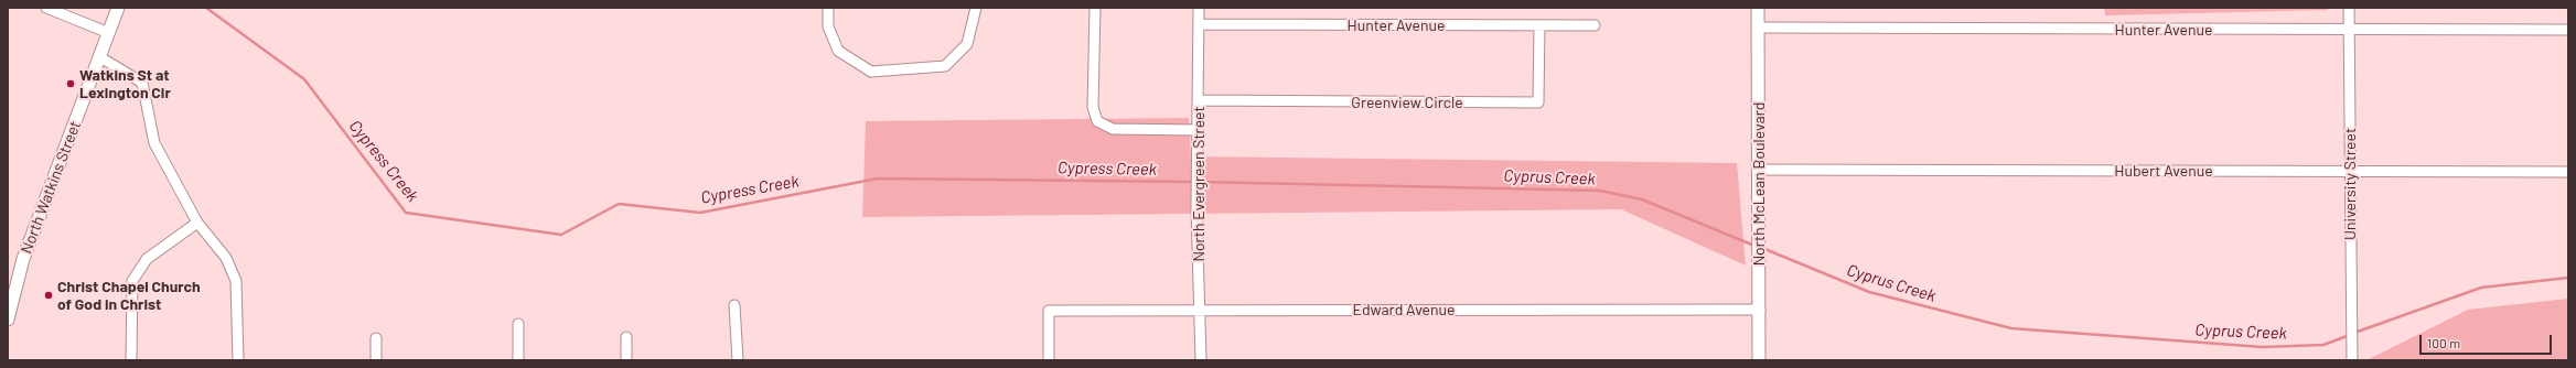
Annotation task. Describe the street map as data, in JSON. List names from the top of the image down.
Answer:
{
  "streets": {
    "main road": ["North McLean Boulevard", "North Watkins Street"],
    "street": [
      "Hunter Avenue",
      "Greenview Circle",
      "Hubert Avenue",
      "North Evergreen Street",
      "University Street",
      "Edward Avenue"
    ]
  },
  "crossings": [
    ["Hunter Avenue", "Greenview Circle"],
    ["Hunter Avenue", "North Evergreen Street"],
    ["Hunter Avenue", "North McLean Boulevard"],
    ["Hunter Avenue", "University Street"],
    ["Greenview Circle", "North Evergreen Street"],
    ["Hubert Avenue", "North McLean Boulevard"],
    ["Hubert Avenue", "University Street"],
    ["North Evergreen Street", "Edward Avenue"],
    ["North McLean Boulevard", "Edward Avenue"]
  ],
  "water": ["Cypress Creek", "Cyprus Creek"],
  "places": ["Watkins St at Lexington Cir", "Christ Chapel Church of God in Christ"],
  "scale_bar": "100 m"
}
